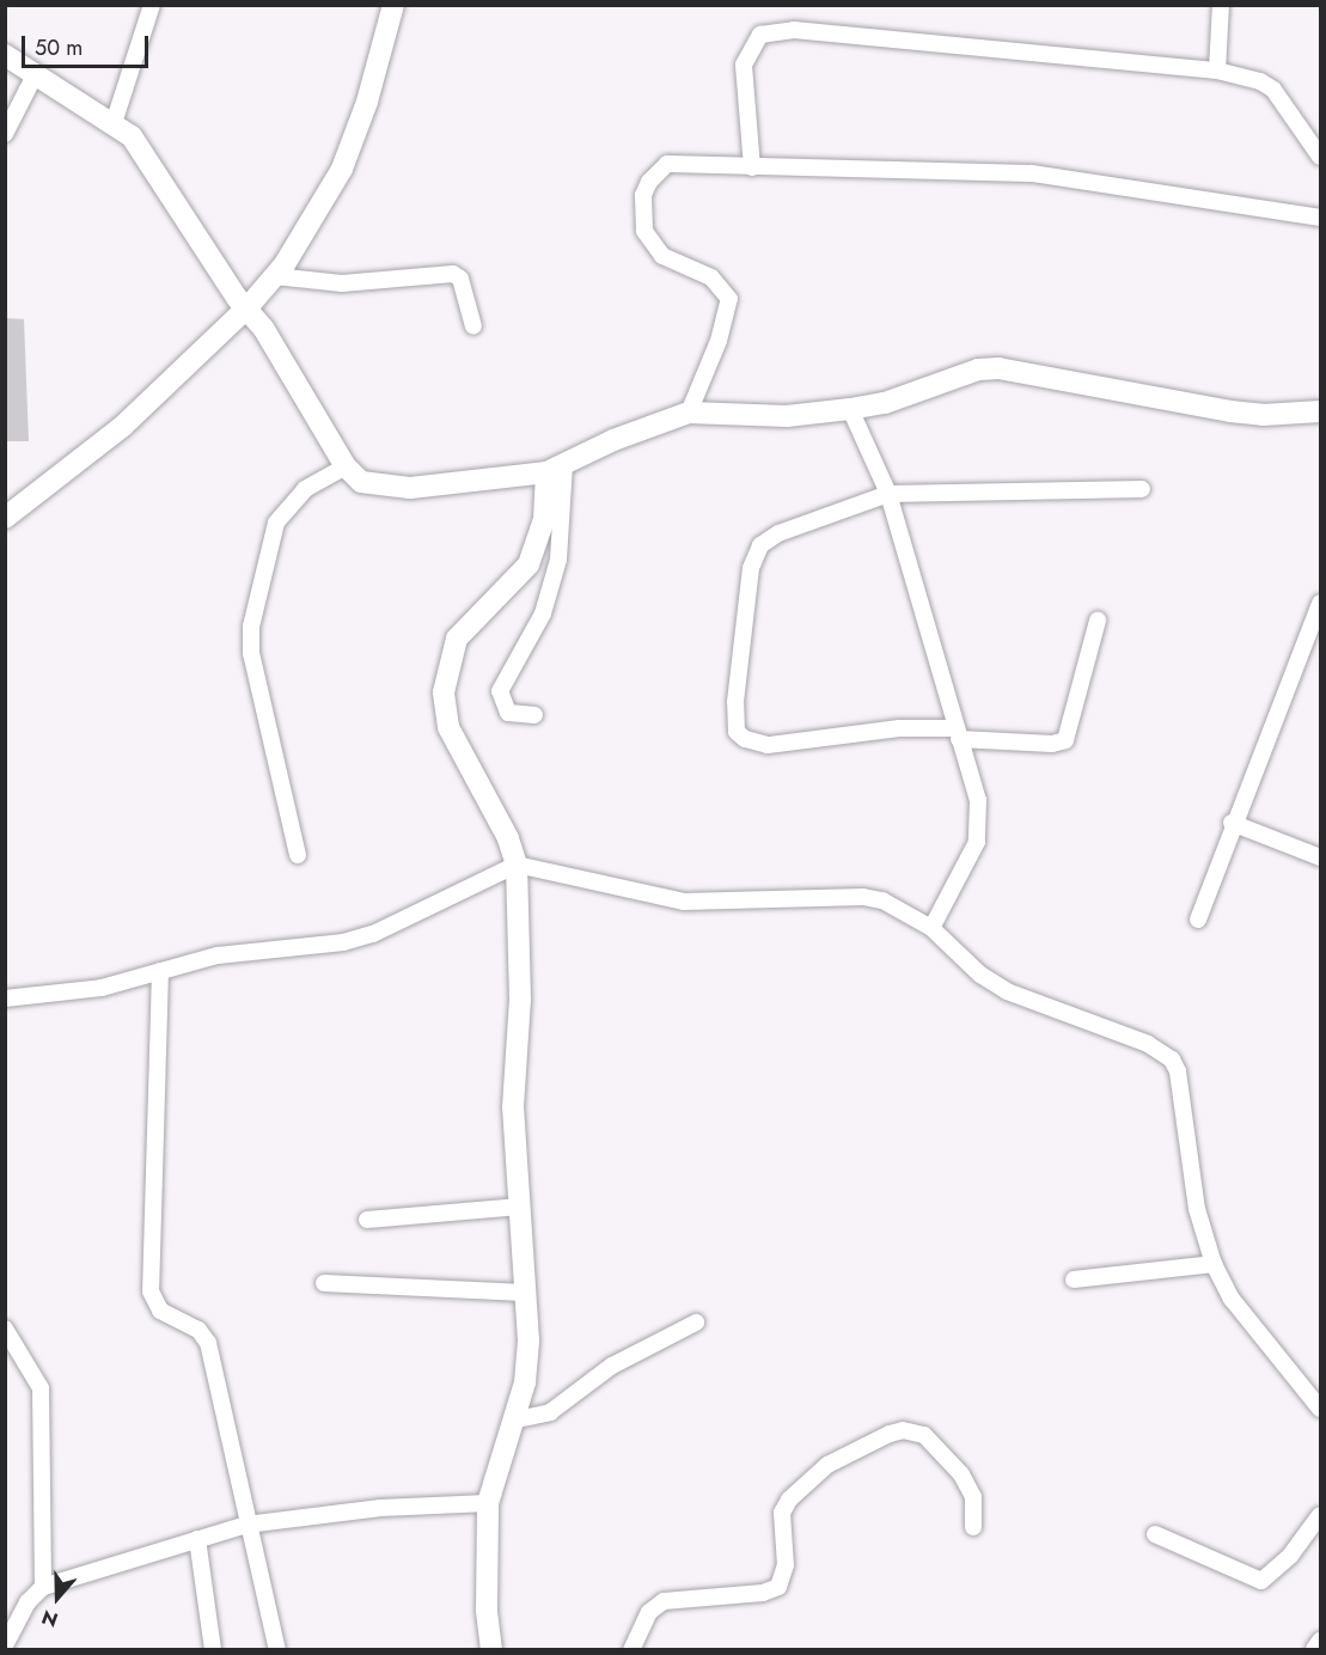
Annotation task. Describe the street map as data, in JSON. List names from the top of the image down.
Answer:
{
  "scale_bar": "50 m",
  "north": "bottom"
}
